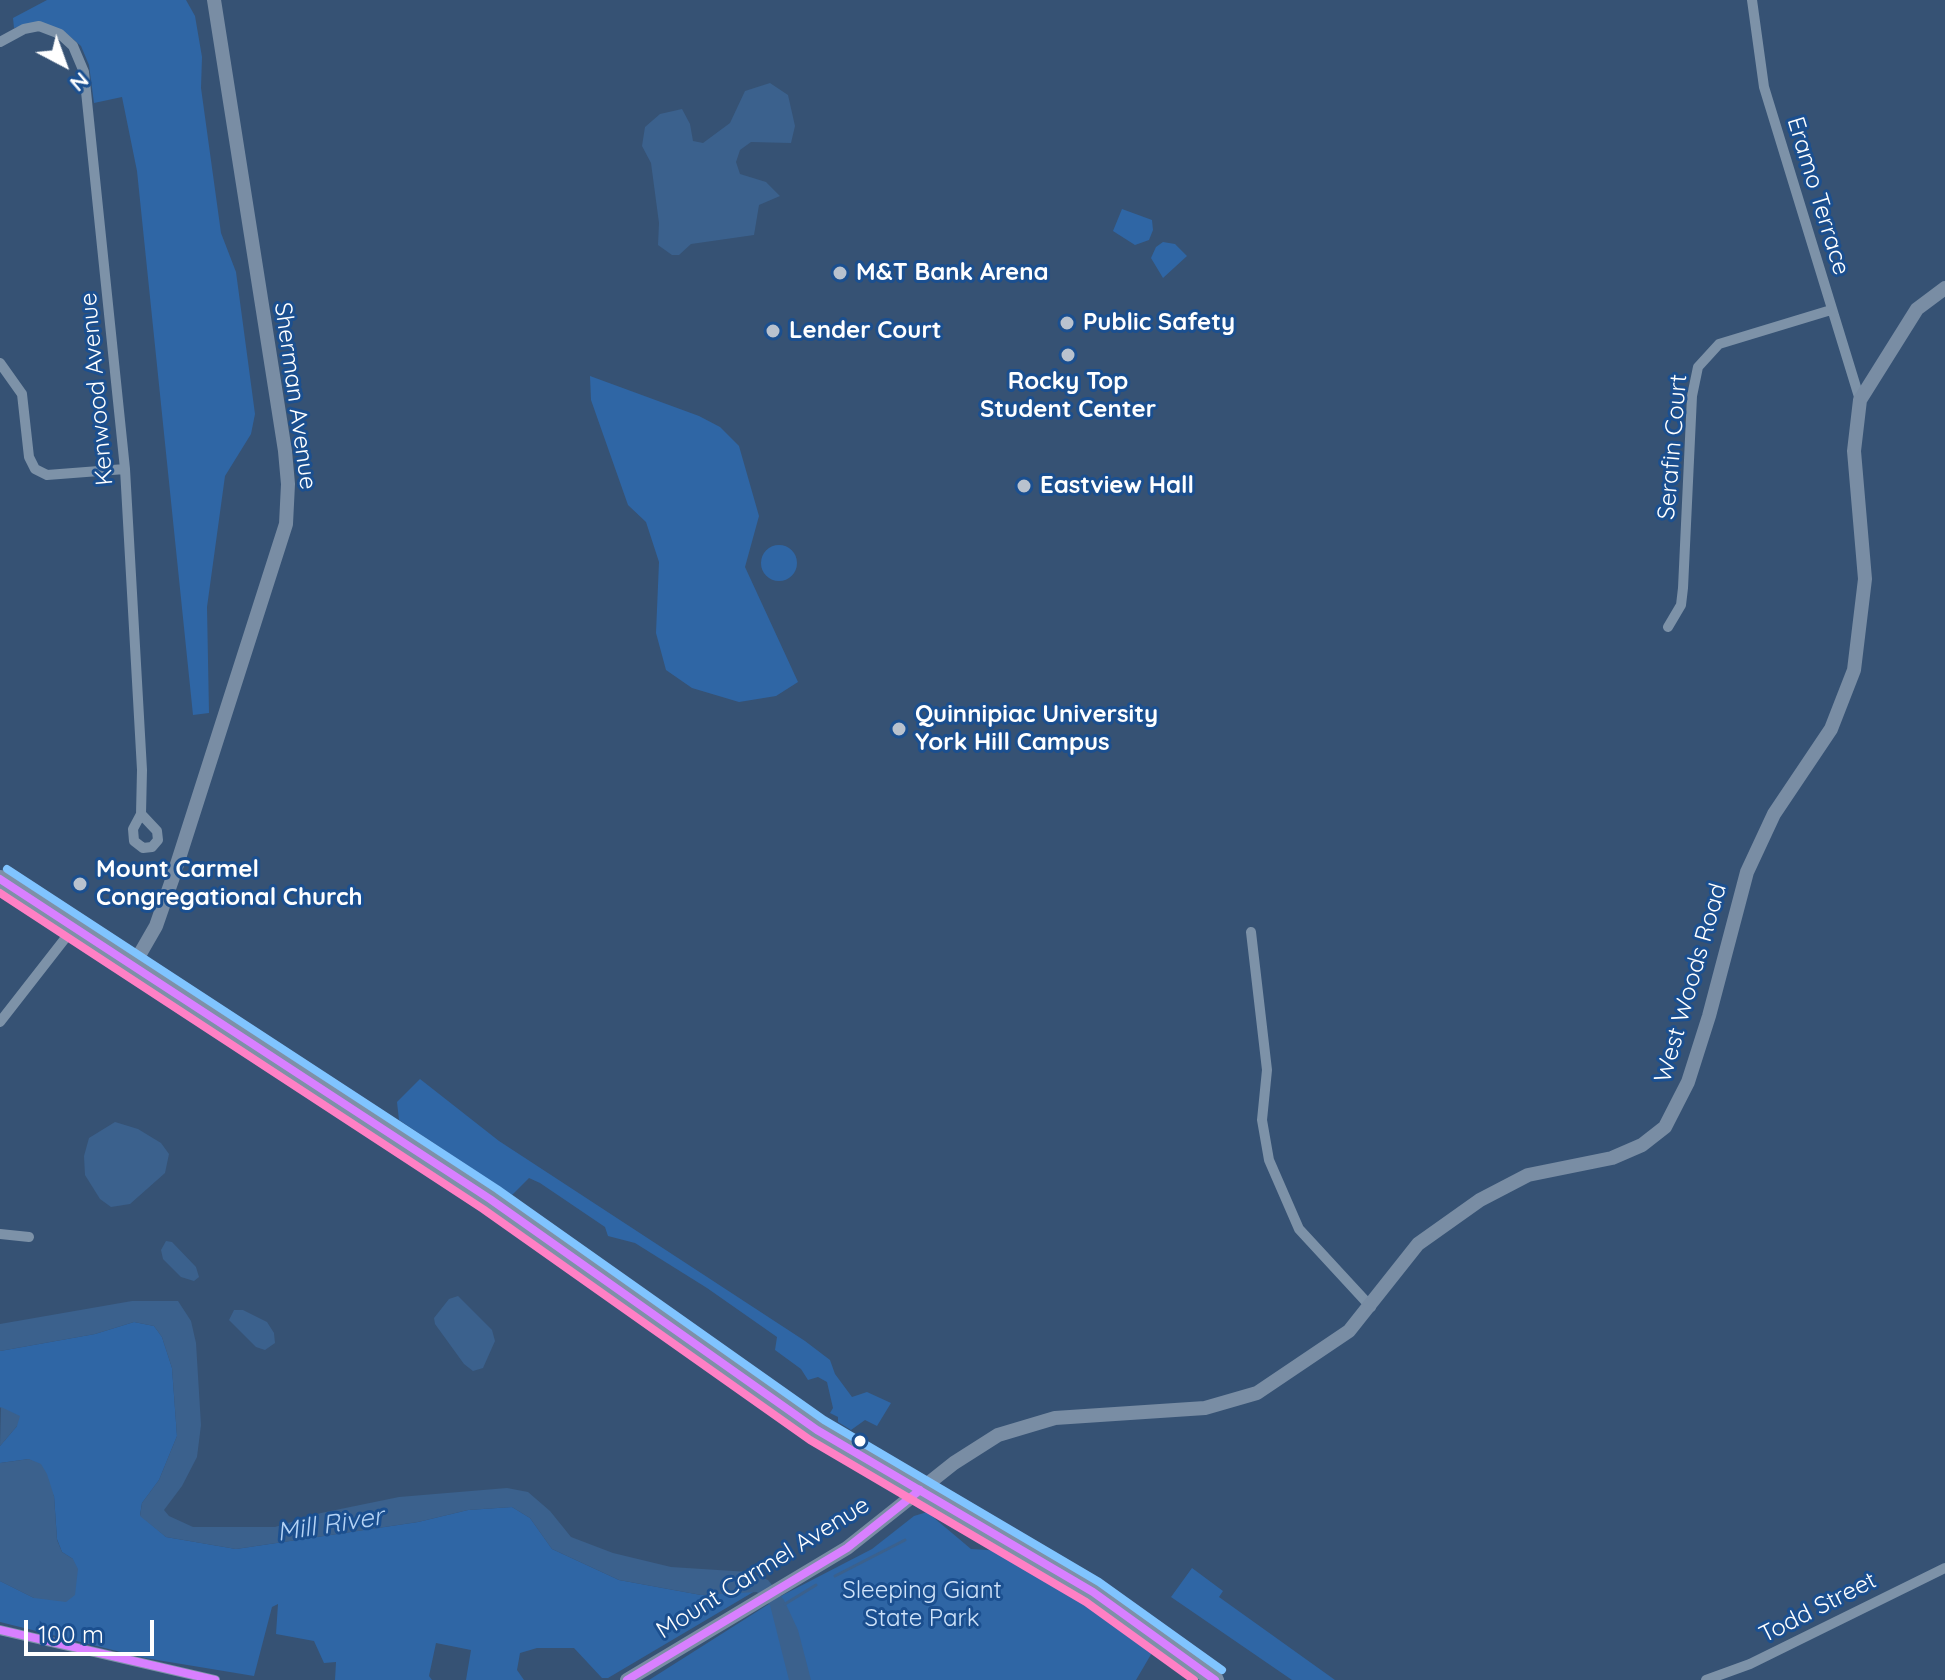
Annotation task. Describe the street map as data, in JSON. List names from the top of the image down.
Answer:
{
  "streets": {
    "main road": ["Sherman Avenue", "West Woods Road", "Mount Carmel Avenue"],
    "street": [
      "Eramo Terrace",
      "Kenwood Avenue",
      "Serafin Court",
      "Todd Street"
    ]
  },
  "crossings": [
    ["Eramo Terrace", "Serafin Court"],
    ["Eramo Terrace", "West Woods Road"],
    ["West Woods Road", "Mount Carmel Avenue"]
  ],
  "water": ["Mill River"],
  "parks": ["Sleeping Giant State Park"],
  "places": [
    "M&T Bank Arena",
    "Public Safety",
    "Lender Court",
    "Rocky Top Student Center",
    "Eastview Hall",
    "Quinnipiac University York Hill Campus",
    "Mount Carmel Congregational Church"
  ],
  "scale_bar": "100 m",
  "north": "bottom right"
}
